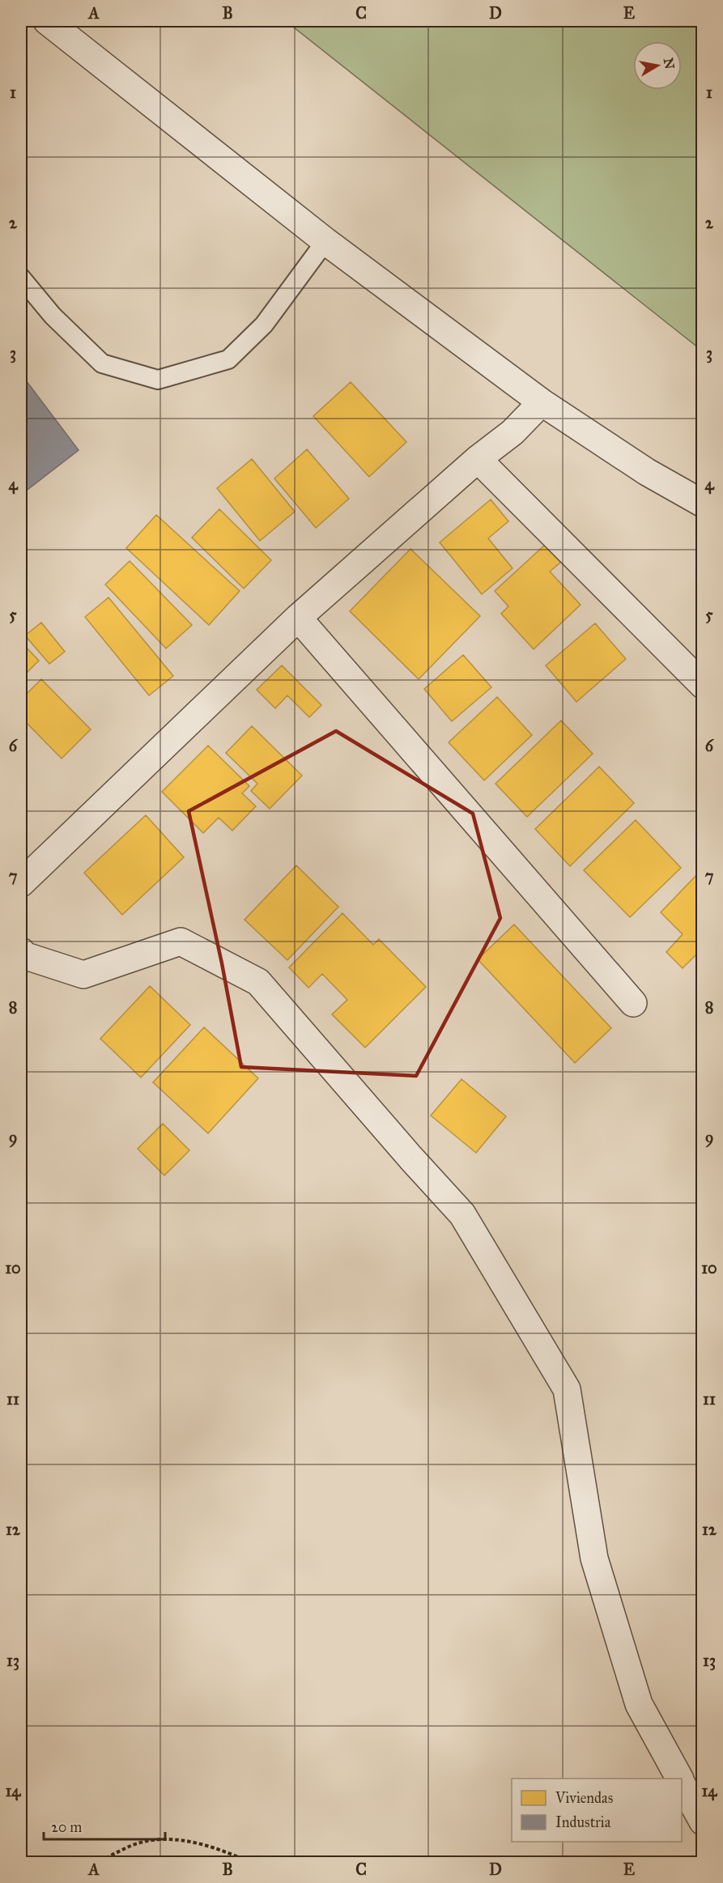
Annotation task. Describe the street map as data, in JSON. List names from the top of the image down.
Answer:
{
  "legend": ["Viviendas", "Industria"],
  "scale_bar": "20 m",
  "north": "right",
  "grid": {
    "columns": [
      "A",
      "B",
      "C",
      "D",
      "E"
    ],
    "rows": [
      "1",
      "2",
      "3",
      "4",
      "5",
      "6",
      "7",
      "8",
      "9",
      "10",
      "11",
      "12",
      "13",
      "14"
    ]
  }
}
